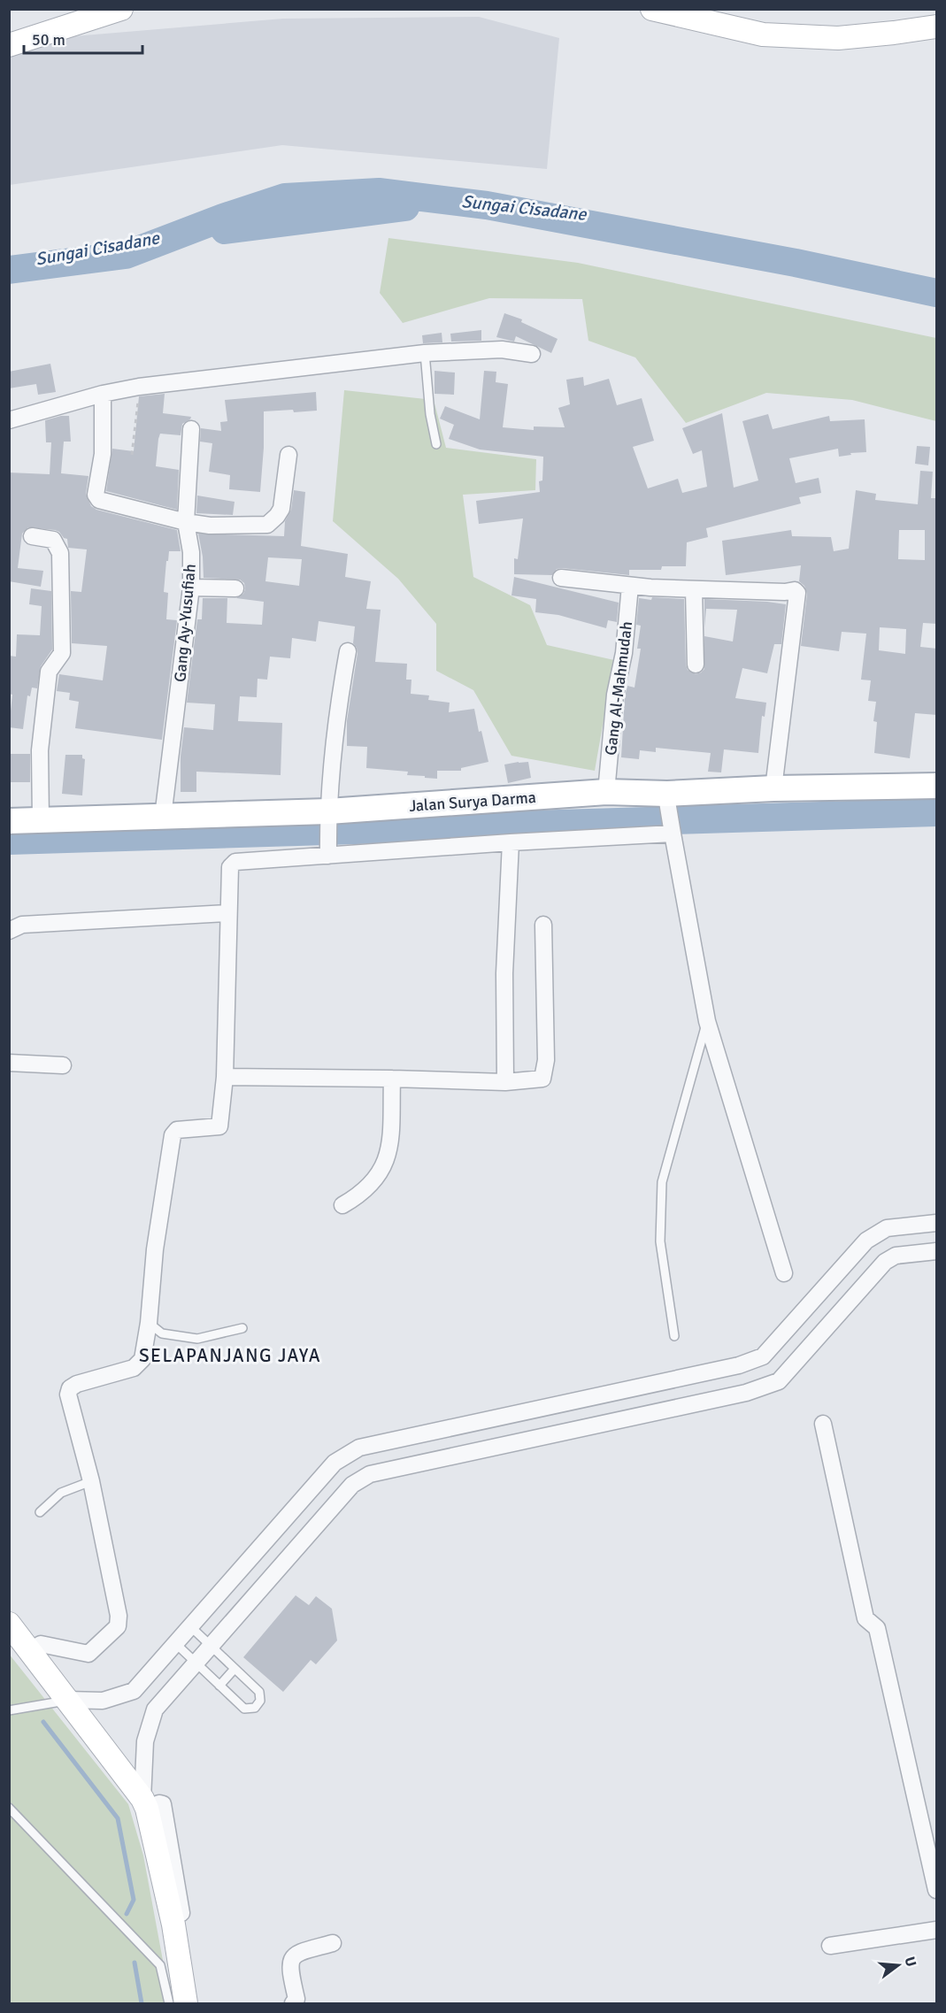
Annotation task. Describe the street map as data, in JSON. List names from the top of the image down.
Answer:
{
  "streets": {
    "main road": ["Jalan Surya Darma"],
    "street": ["Gang Ay-Yusufiah", "Gang Al-Mahmudah"]
  },
  "crossings": [
    ["Gang Ay-Yusufiah", "Jalan Surya Darma"],
    ["Gang Al-Mahmudah", "Jalan Surya Darma"]
  ],
  "districts": ["SELAPANJANG JAYA"],
  "water": ["Sungai Cisadane"],
  "scale_bar": "50 m",
  "north": "right"
}
